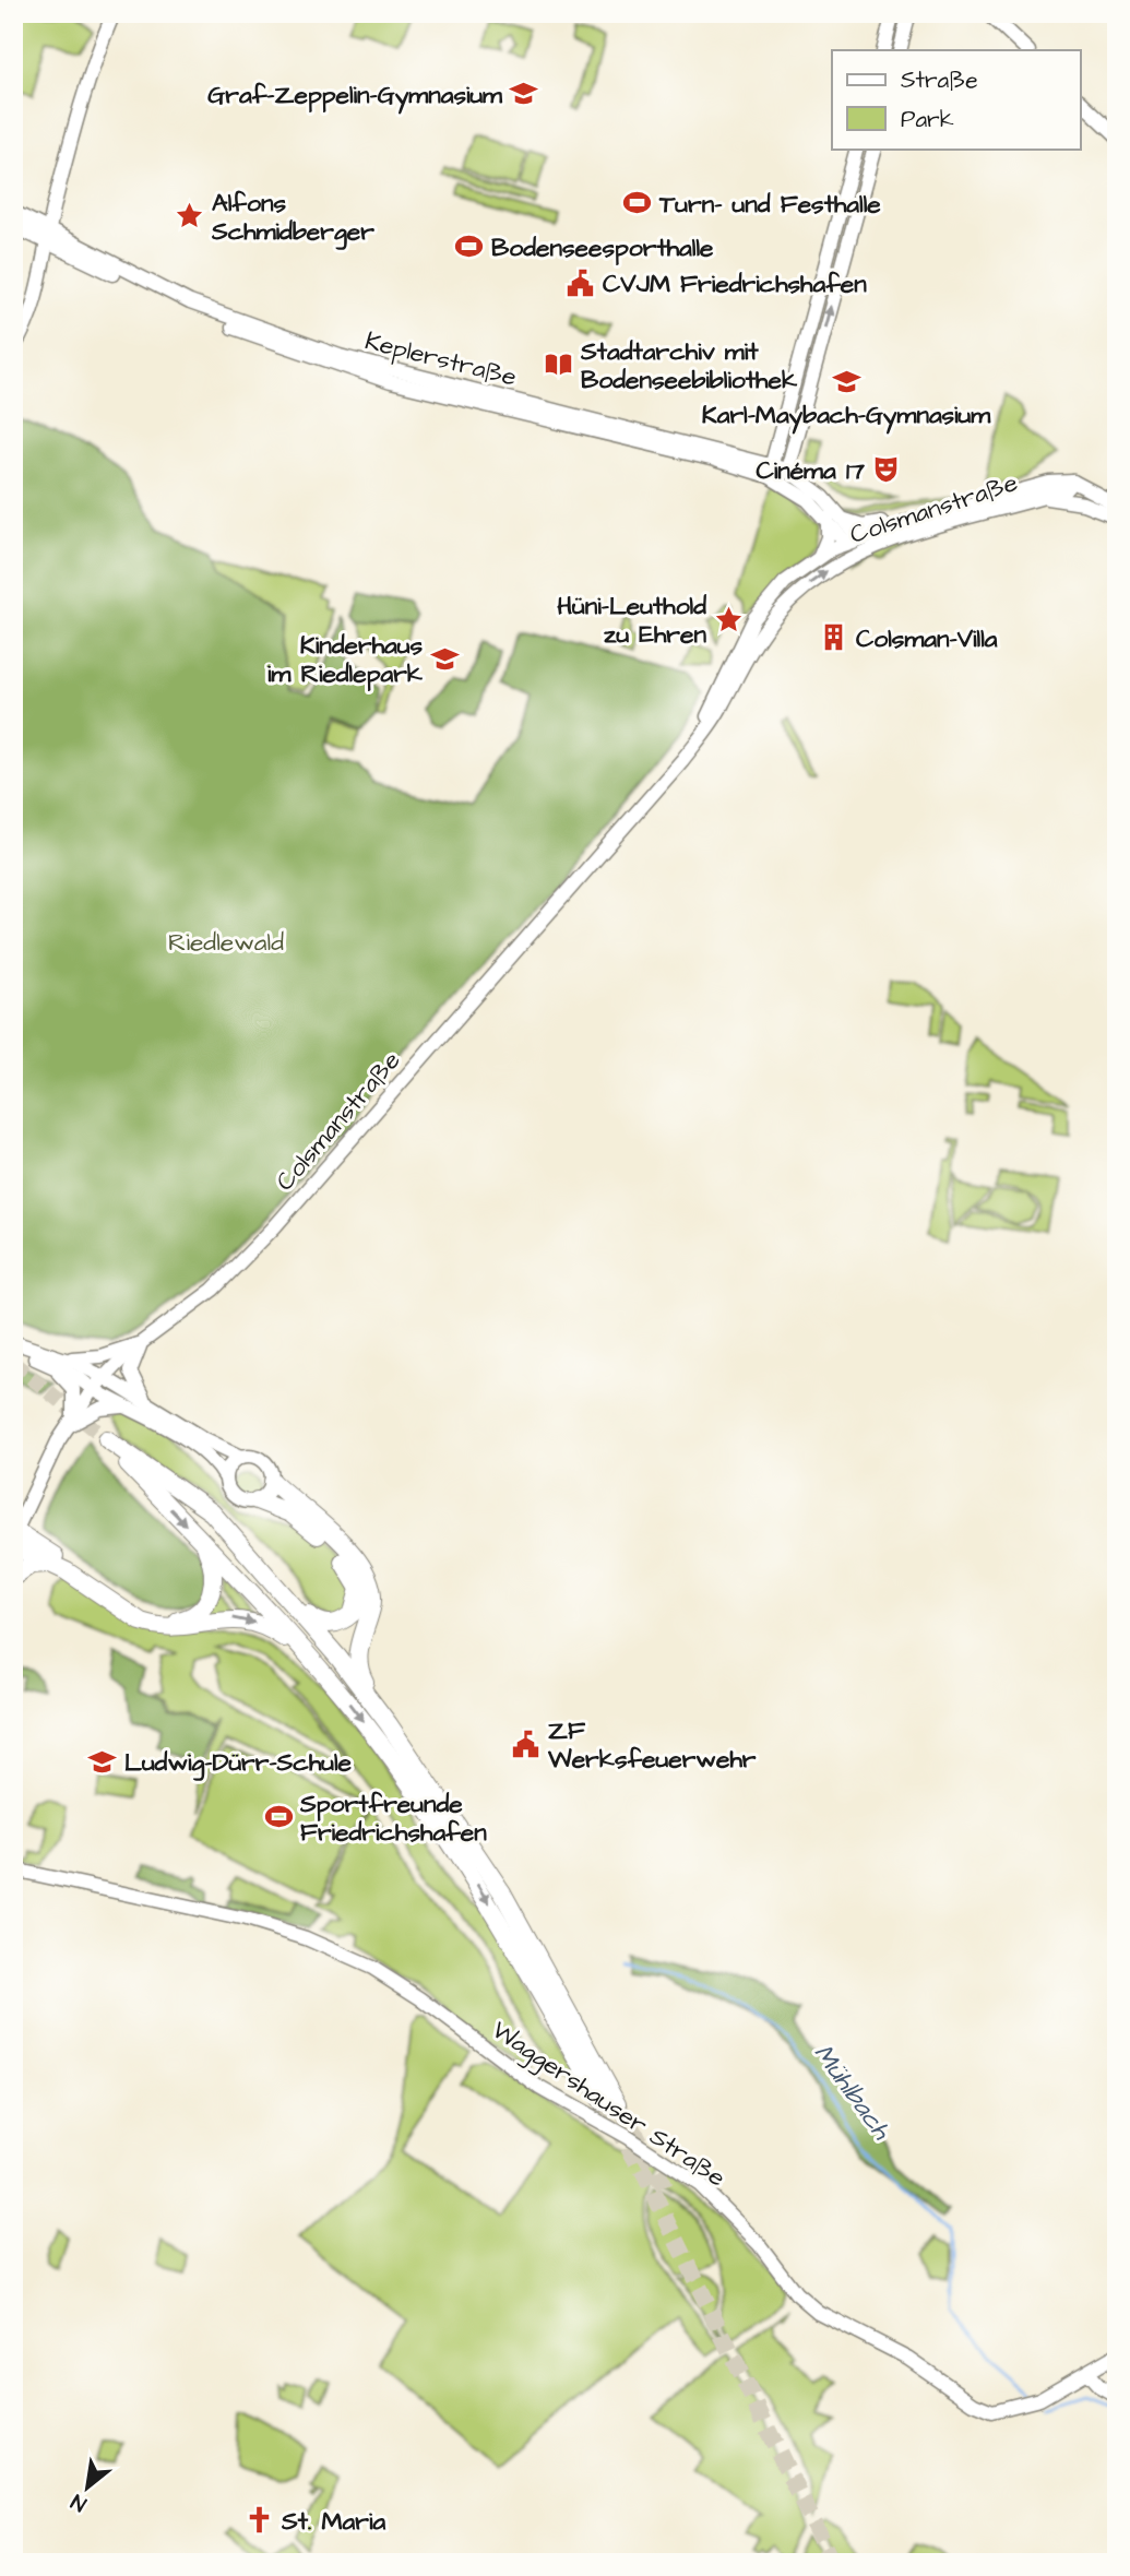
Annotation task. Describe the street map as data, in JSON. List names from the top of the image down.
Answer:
{
  "streets": {
    "street": ["Keplerstraße", "Colsmanstraße", "Waggershauser Straße"]
  },
  "crossings": [
    ["Keplerstraße", "Colsmanstraße"]
  ],
  "water": ["Mühlbach"],
  "parks": ["Riedlewald"],
  "places": {
    "school or university": [
      "Graf-Zeppelin-Gymnasium",
      "Karl-Maybach-Gymnasium",
      "Kinderhaus im Riedlepark",
      "Ludwig-Dürr-Schule"
    ],
    "sports": ["Turn- und Festhalle", "Bodenseesporthalle", "Sportfreunde Friedrichshafen"],
    "place": ["Alfons Schmidberger", "Hüni-Leuthold zu Ehren"],
    "public building": ["CVJM Friedrichshafen", "ZF Werksfeuerwehr"],
    "library": ["Stadtarchiv mit Bodenseebibliothek"],
    "theatre": ["Cinéma 17"],
    "building": ["Colsman-Villa"],
    "church": ["St. Maria"]
  },
  "legend": ["Straße", "Park"],
  "north": "bottom left"
}
